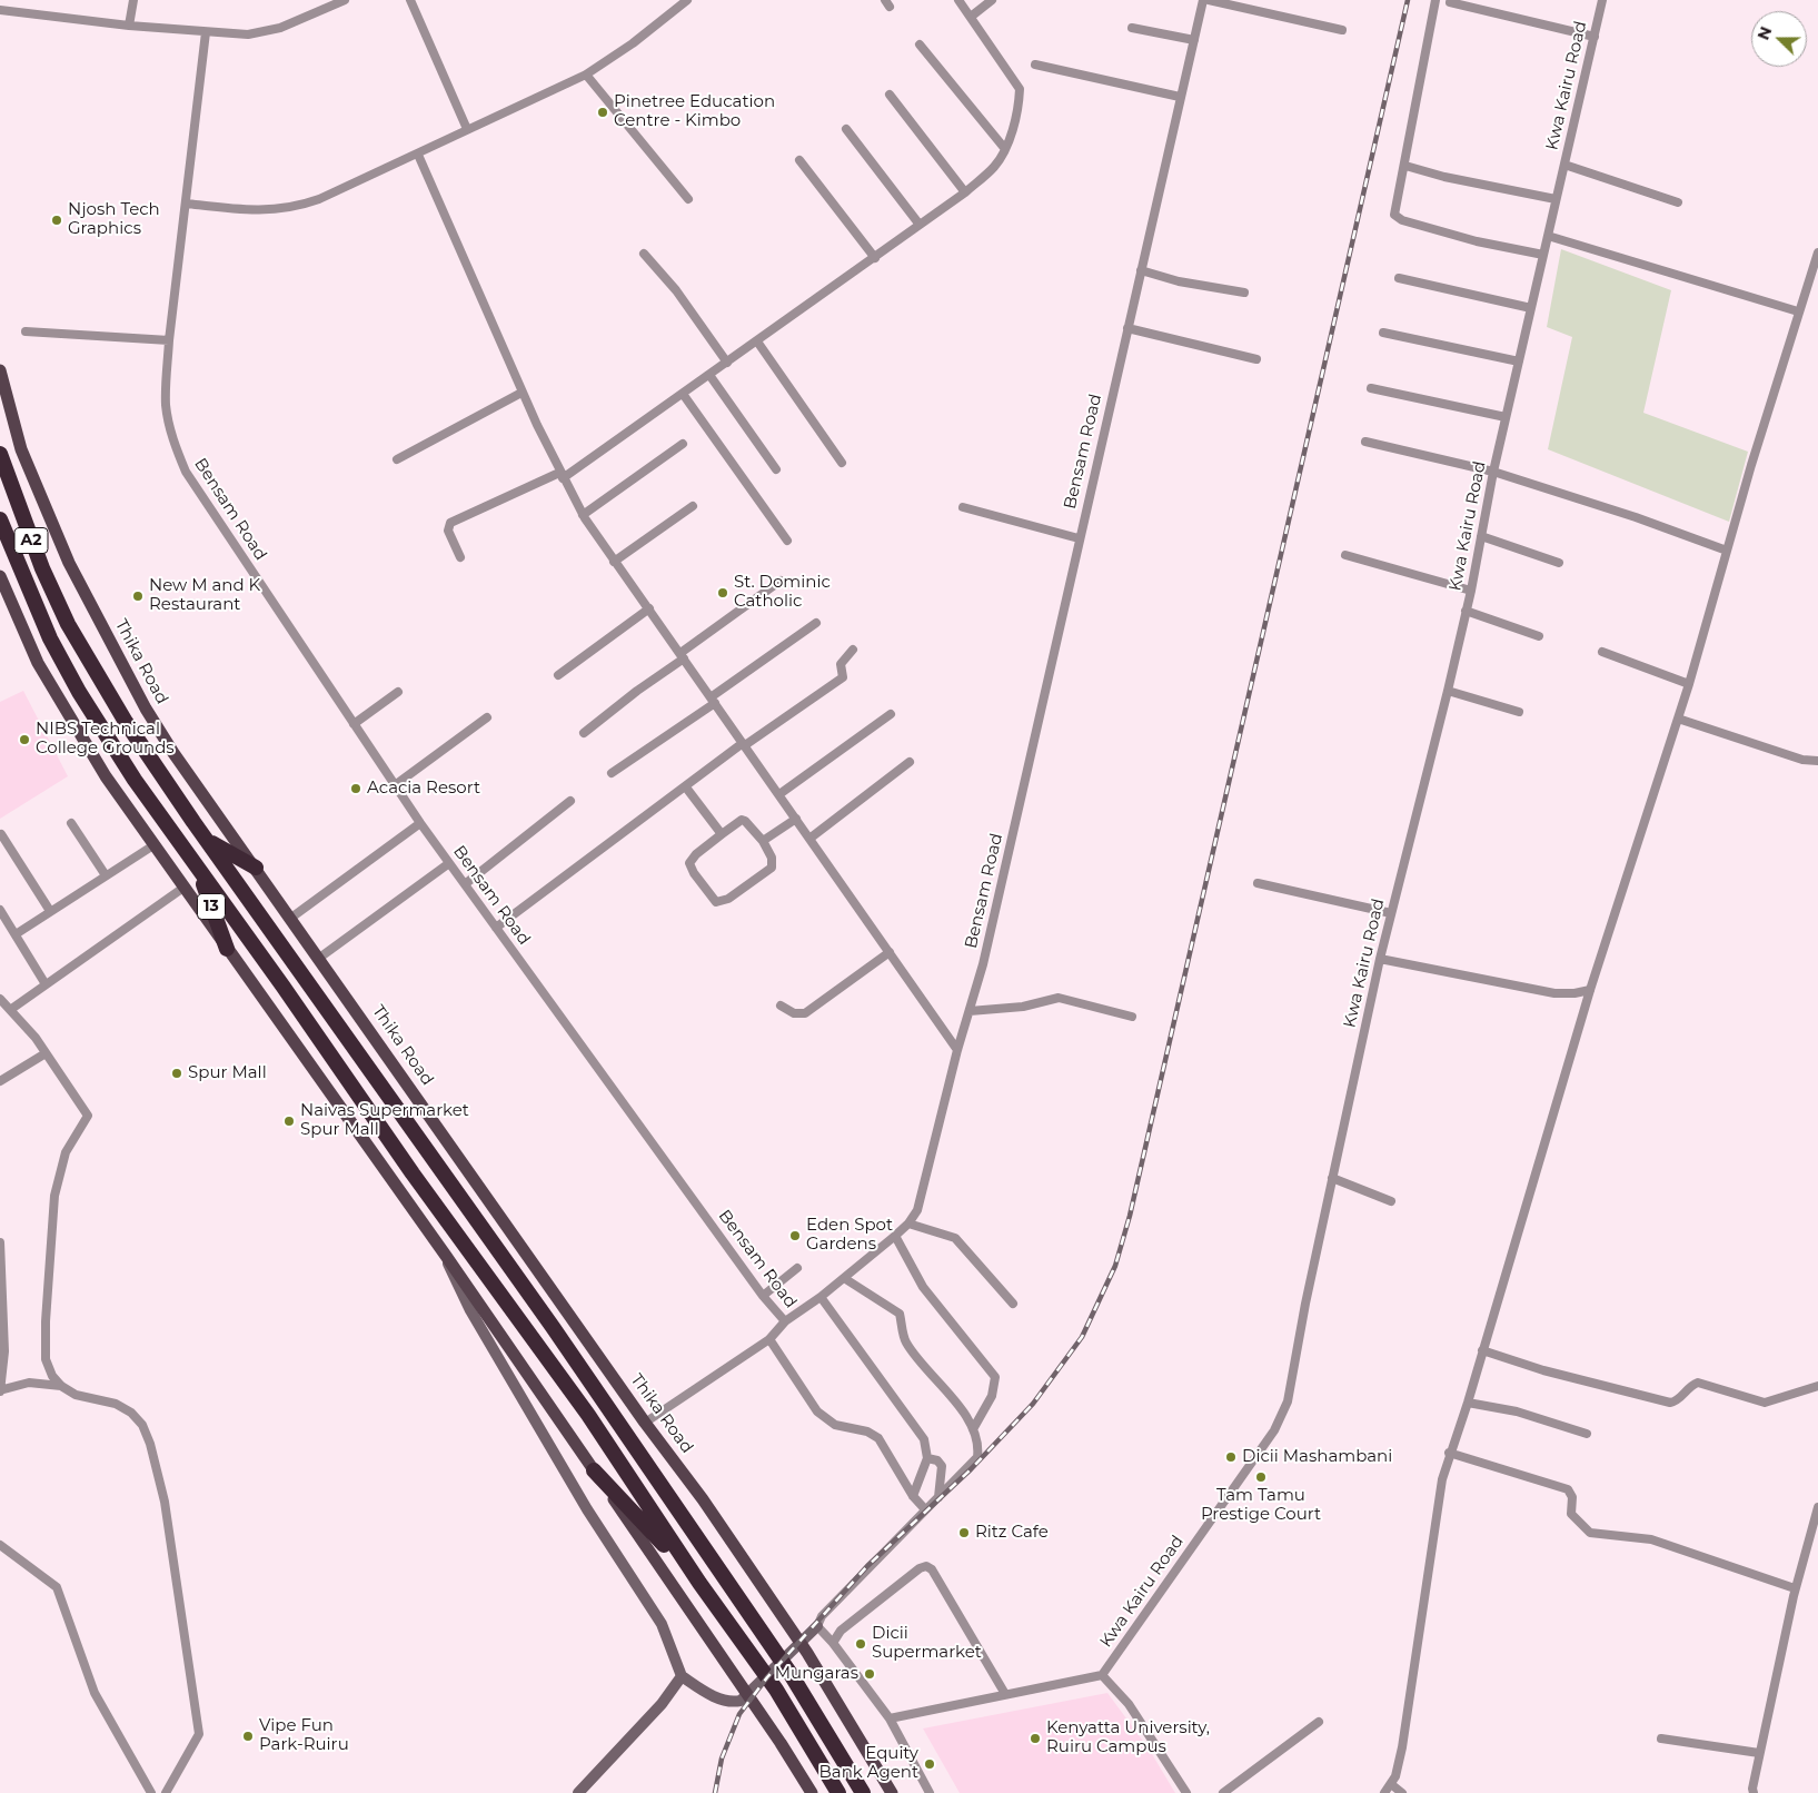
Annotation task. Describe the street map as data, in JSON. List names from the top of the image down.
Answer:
{
  "streets": {
    "highway": ["A2", "13"],
    "main road": ["Thika Road"],
    "street": ["Kwa Kairu Road", "Bensam Road"]
  },
  "crossings": [
    ["A2", "13"]
  ],
  "places": [
    "Pinetree Education Centre - Kimbo",
    "Njosh Tech Graphics",
    "St. Dominic Catholic",
    "New M and K Restaurant",
    "NIBS Technical College Grounds",
    "Acacia Resort",
    "Spur Mall",
    "Naivas Supermarket Spur Mall",
    "Eden Spot Gardens",
    "Dicii Mashambani",
    "Tam Tamu Prestige Court",
    "Ritz Cafe",
    "Dicii Supermarket",
    "Mungaras",
    "Vipe Fun Park-Ruiru",
    "Kenyatta University, Ruiru Campus",
    "Equity Bank Agent"
  ],
  "north": "left"
}
